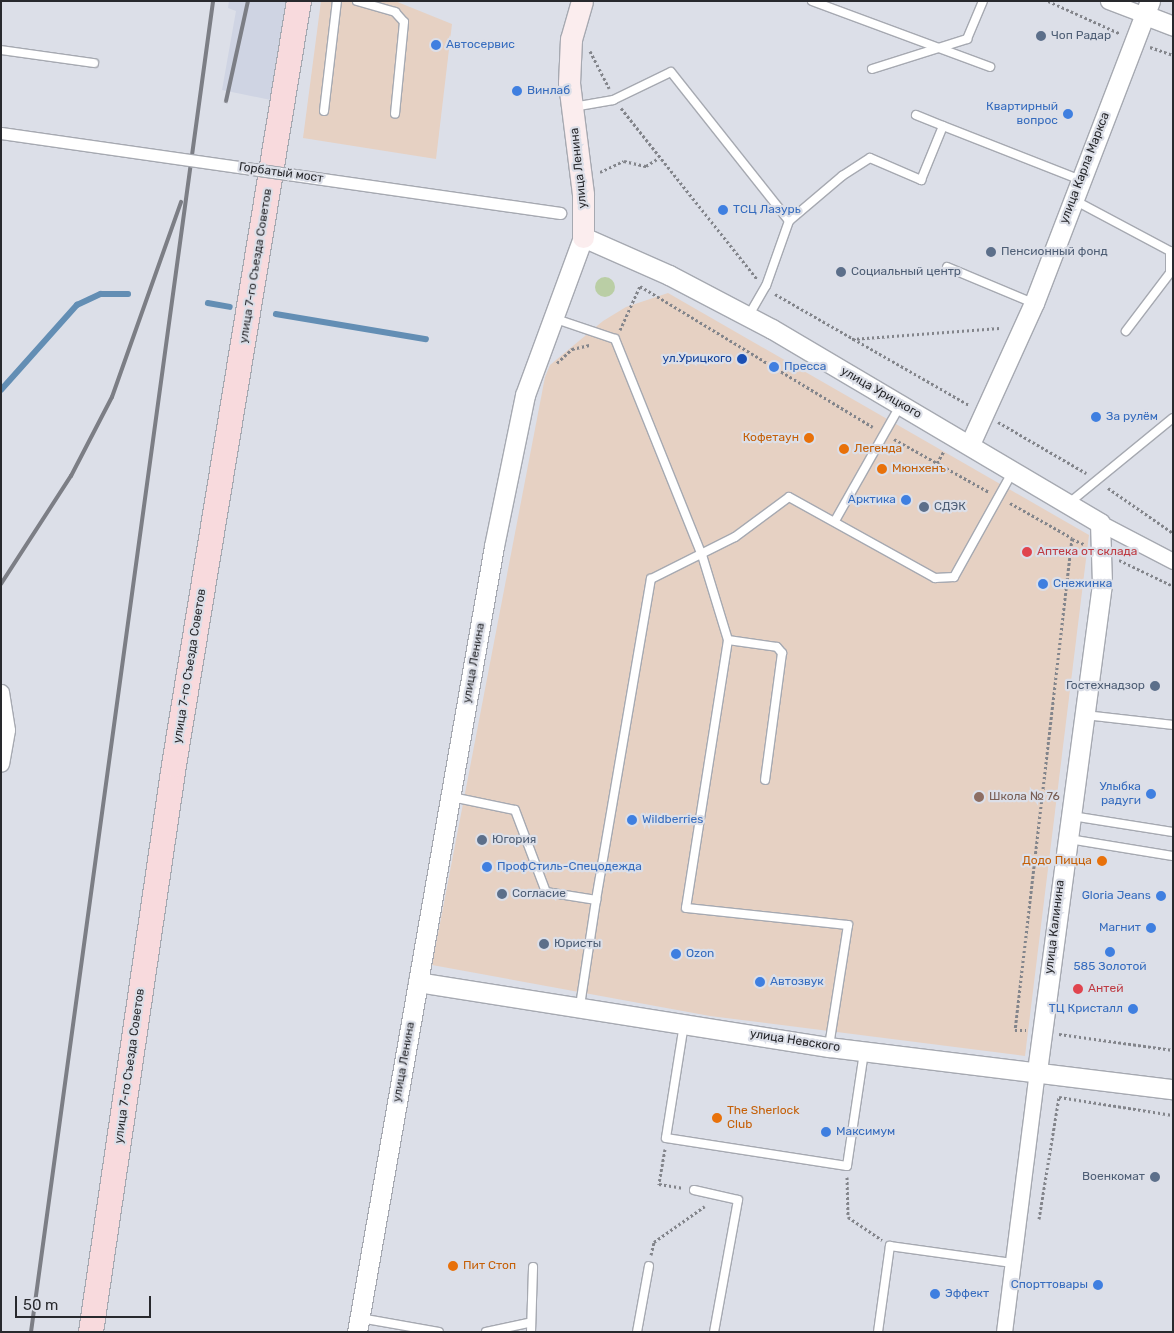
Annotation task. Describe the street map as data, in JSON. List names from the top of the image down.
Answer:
{
  "streets": {
    "main road": ["улица Ленина", "улица 7-го Съезда Советов"],
    "street": [
      "улица Карла Маркса",
      "Горбатый мост",
      "улица Урицкого",
      "улица Калинина",
      "улица Невского"
    ]
  },
  "crossings": [
    ["улица Ленина", "улица Урицкого"],
    ["улица Ленина", "улица Невского"],
    ["улица Карла Маркса", "улица Урицкого"],
    ["улица Урицкого", "улица Калинина"],
    ["улица Калинина", "улица Невского"]
  ],
  "places": [
    "Чоп Радар",
    "Автоcервис",
    "Винлаб",
    "Квартирный вопрос",
    "ТСЦ Лазурь",
    "Пенсионный фонд",
    "Социальный центр",
    "ул.Урицкого",
    "Пресса",
    "За рулём",
    "Кофетаун",
    "Легенда",
    "Мюнхенъ",
    "Арктика",
    "СДЭК",
    "Аптека от склада",
    "Снежинка",
    "Гостехнадзор",
    "Улыбка радуги",
    "Школа № 76",
    "Wildberries",
    "Югория",
    "Додо Пицца",
    "ПрофСтиль-Спецодежда",
    "Согласие",
    "Gloria Jeans",
    "Магнит",
    "Юристы",
    "585 Золотой",
    "Ozon",
    "Автозвук",
    "Антей",
    "ТЦ Кристалл",
    "The Sherlock Club",
    "Максимум",
    "Военкомат",
    "Пит Стоп",
    "Спорттовары",
    "Эффект"
  ],
  "scale_bar": "50 m"
}
